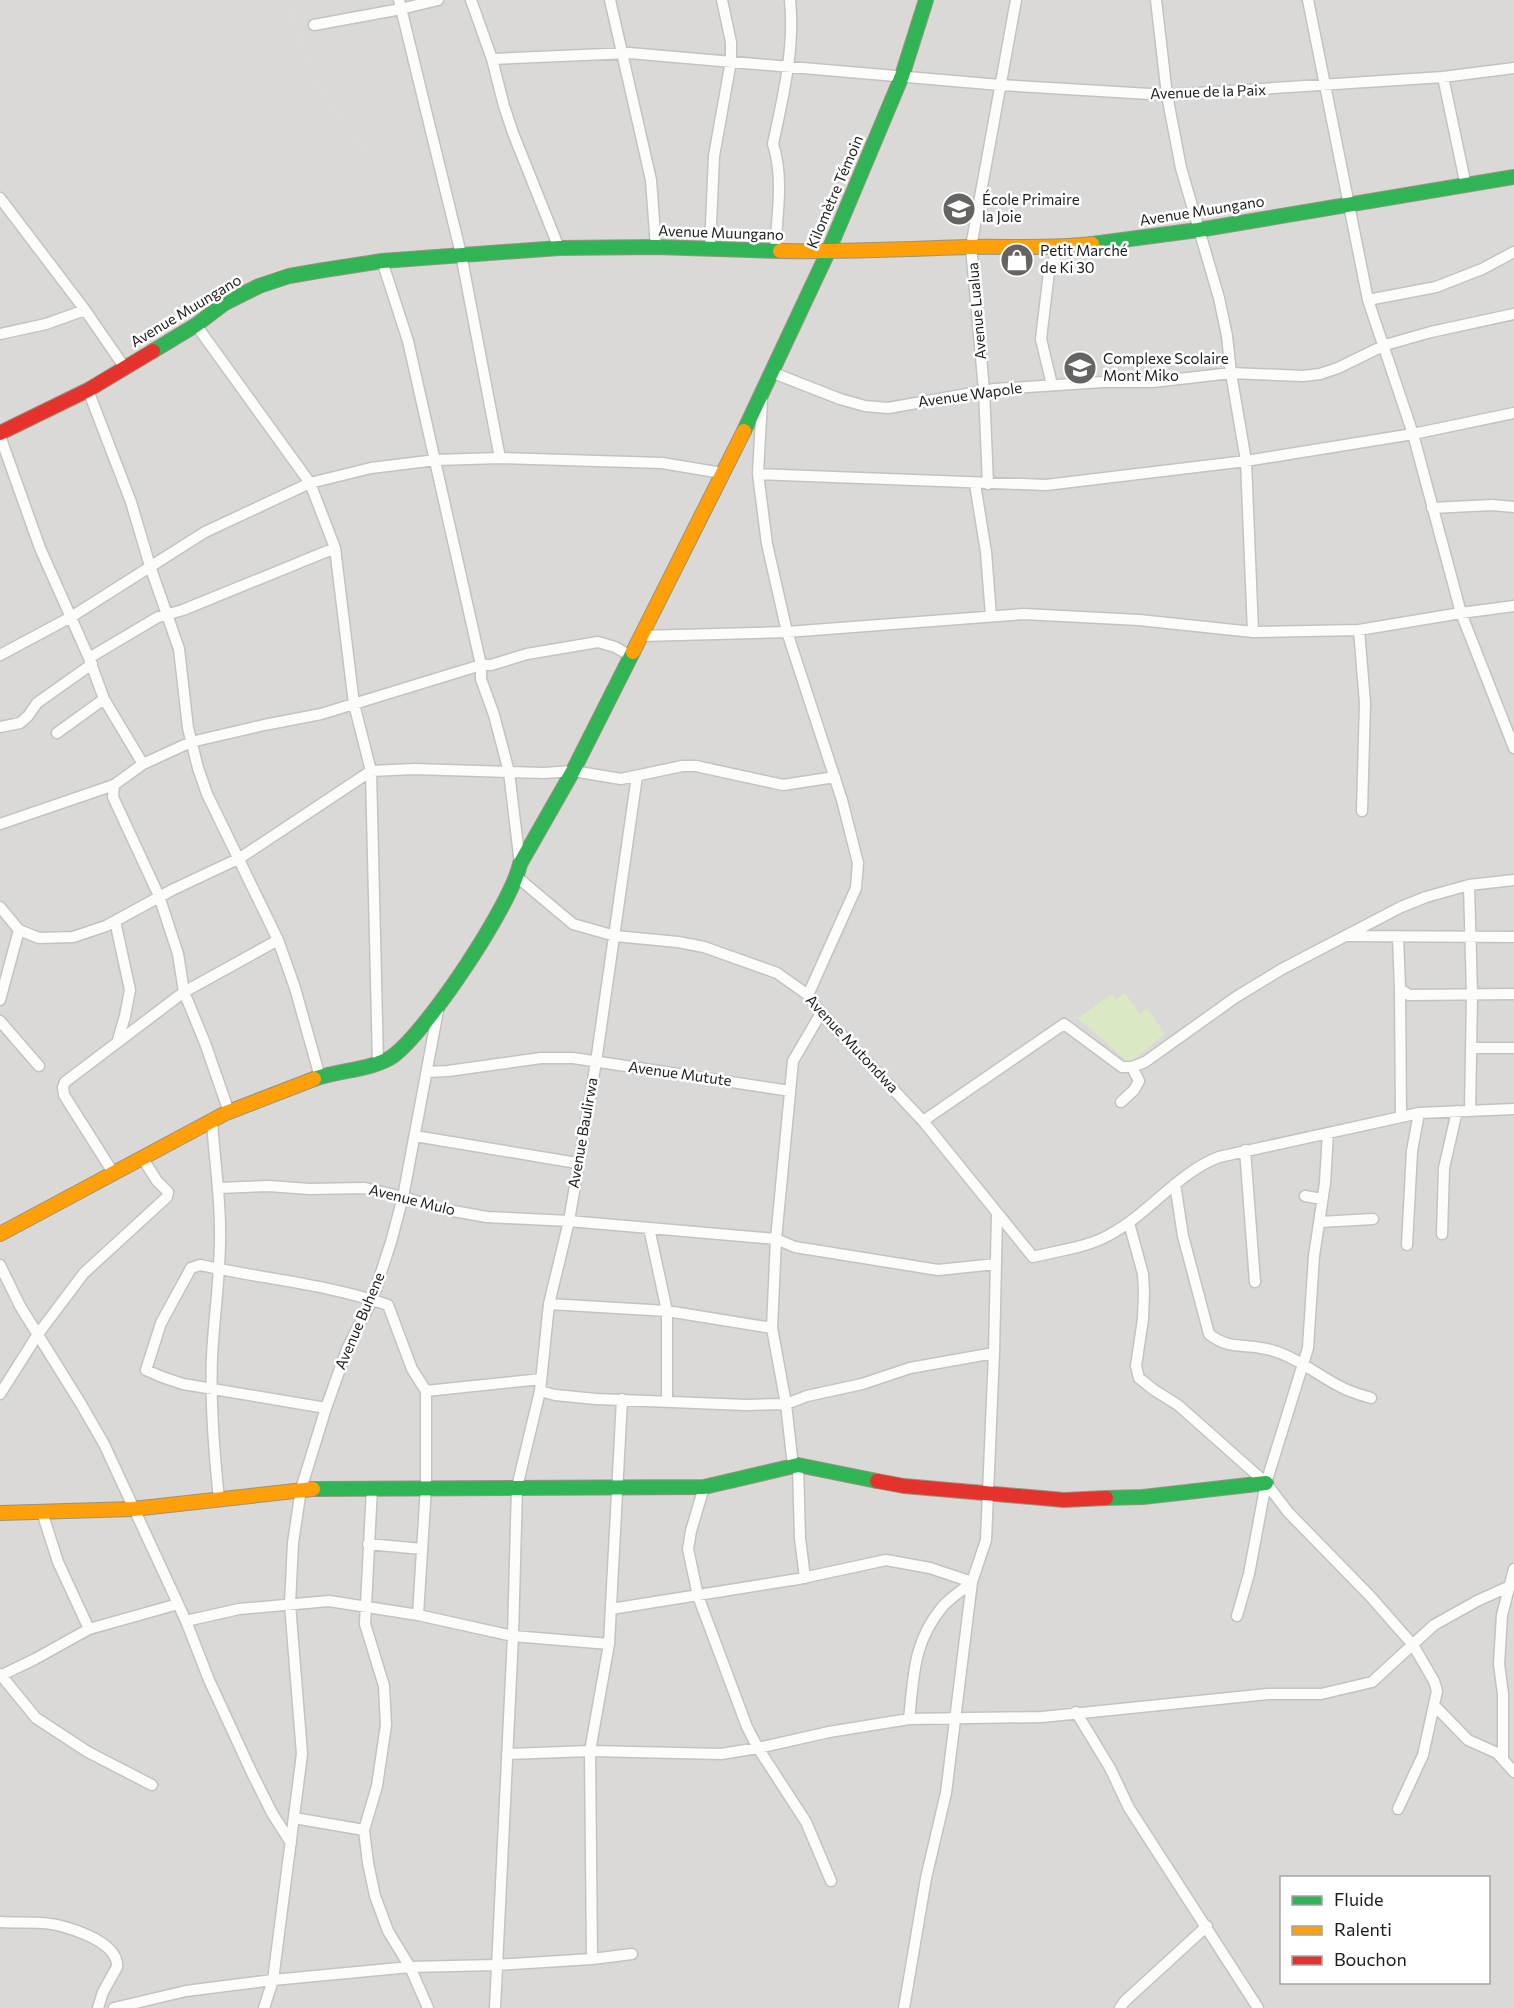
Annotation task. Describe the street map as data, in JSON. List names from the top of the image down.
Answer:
{
  "streets": {
    "street": [
      "Avenue de la Paix",
      "Kilomètre Témoin",
      "Avenue Muungano",
      "Avenue Lualua",
      "Avenue Wapole",
      "Avenue Mutondwa",
      "Avenue Mutute",
      "Avenue Baulirwa",
      "Avenue Mulo",
      "Avenue Buhene"
    ]
  },
  "crossings": [
    ["Avenue de la Paix", "Kilomètre Témoin"],
    ["Avenue de la Paix", "Avenue Lualua"],
    ["Kilomètre Témoin", "Avenue Muungano"],
    ["Kilomètre Témoin", "Avenue Wapole"],
    ["Kilomètre Témoin", "Avenue Mutondwa"],
    ["Kilomètre Témoin", "Avenue Buhene"],
    ["Avenue Muungano", "Avenue Lualua"],
    ["Avenue Lualua", "Avenue Wapole"],
    ["Avenue Mutondwa", "Avenue Baulirwa"],
    ["Avenue Mutute", "Avenue Baulirwa"],
    ["Avenue Mutute", "Avenue Buhene"],
    ["Avenue Baulirwa", "Avenue Mulo"],
    ["Avenue Mulo", "Avenue Buhene"]
  ],
  "places": {
    "school or university": ["École Primaire la Joie", "Complexe Scolaire Mont Miko"],
    "shop": ["Petit Marché de Ki 30"]
  },
  "legend": ["Fluide", "Ralenti", "Bouchon"]
}
